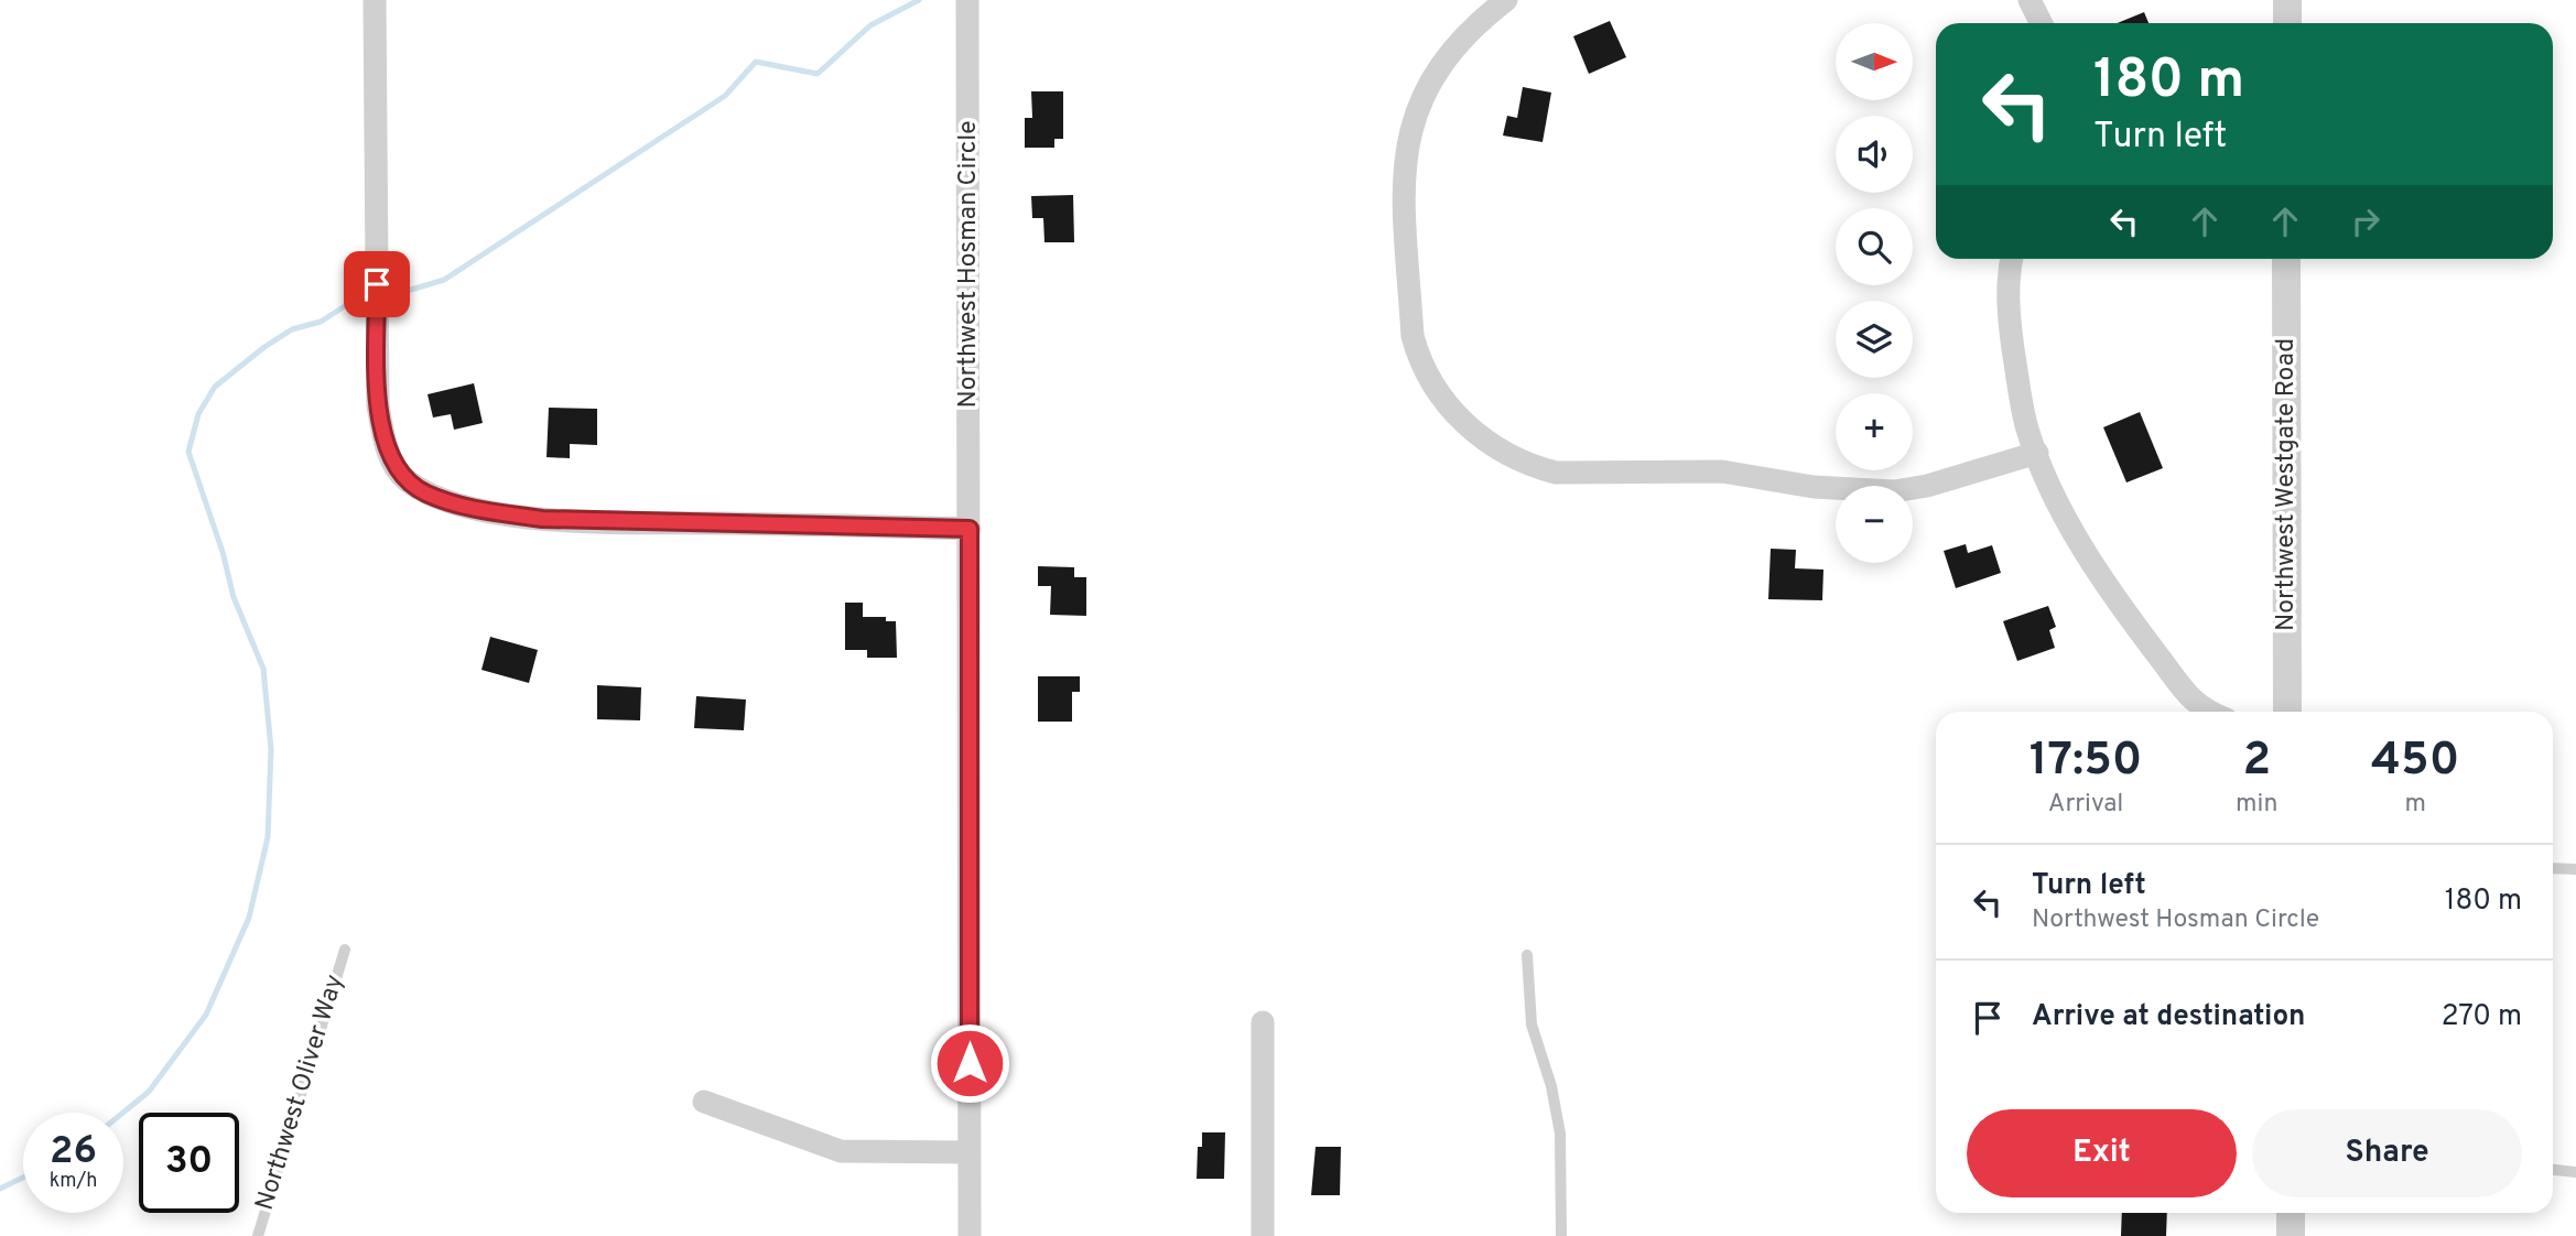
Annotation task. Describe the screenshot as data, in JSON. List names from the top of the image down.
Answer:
{
  "streets": {
    "street": ["Northwest Hosman Circle", "Northwest Westgate Road"],
    "lane": ["Northwest Oliver Way"]
  },
  "north": "right",
  "page": {
    "map_buttons": ["+", "−"],
    "turn": ["180 m", "Turn left"],
    "eta": [
      "17:50",
      "Arrival",
      "2",
      "min",
      "450",
      "m"
    ],
    "list": [
      {
        "name": "Turn left",
        "note": "Northwest Hosman Circle",
        "value": "180 m"
      },
      {
        "name": "Arrive at destination",
        "value": "270 m"
      }
    ],
    "buttons": ["Exit", "Share"],
    "speed": "26 km/h",
    "limit": "30"
  }
}
